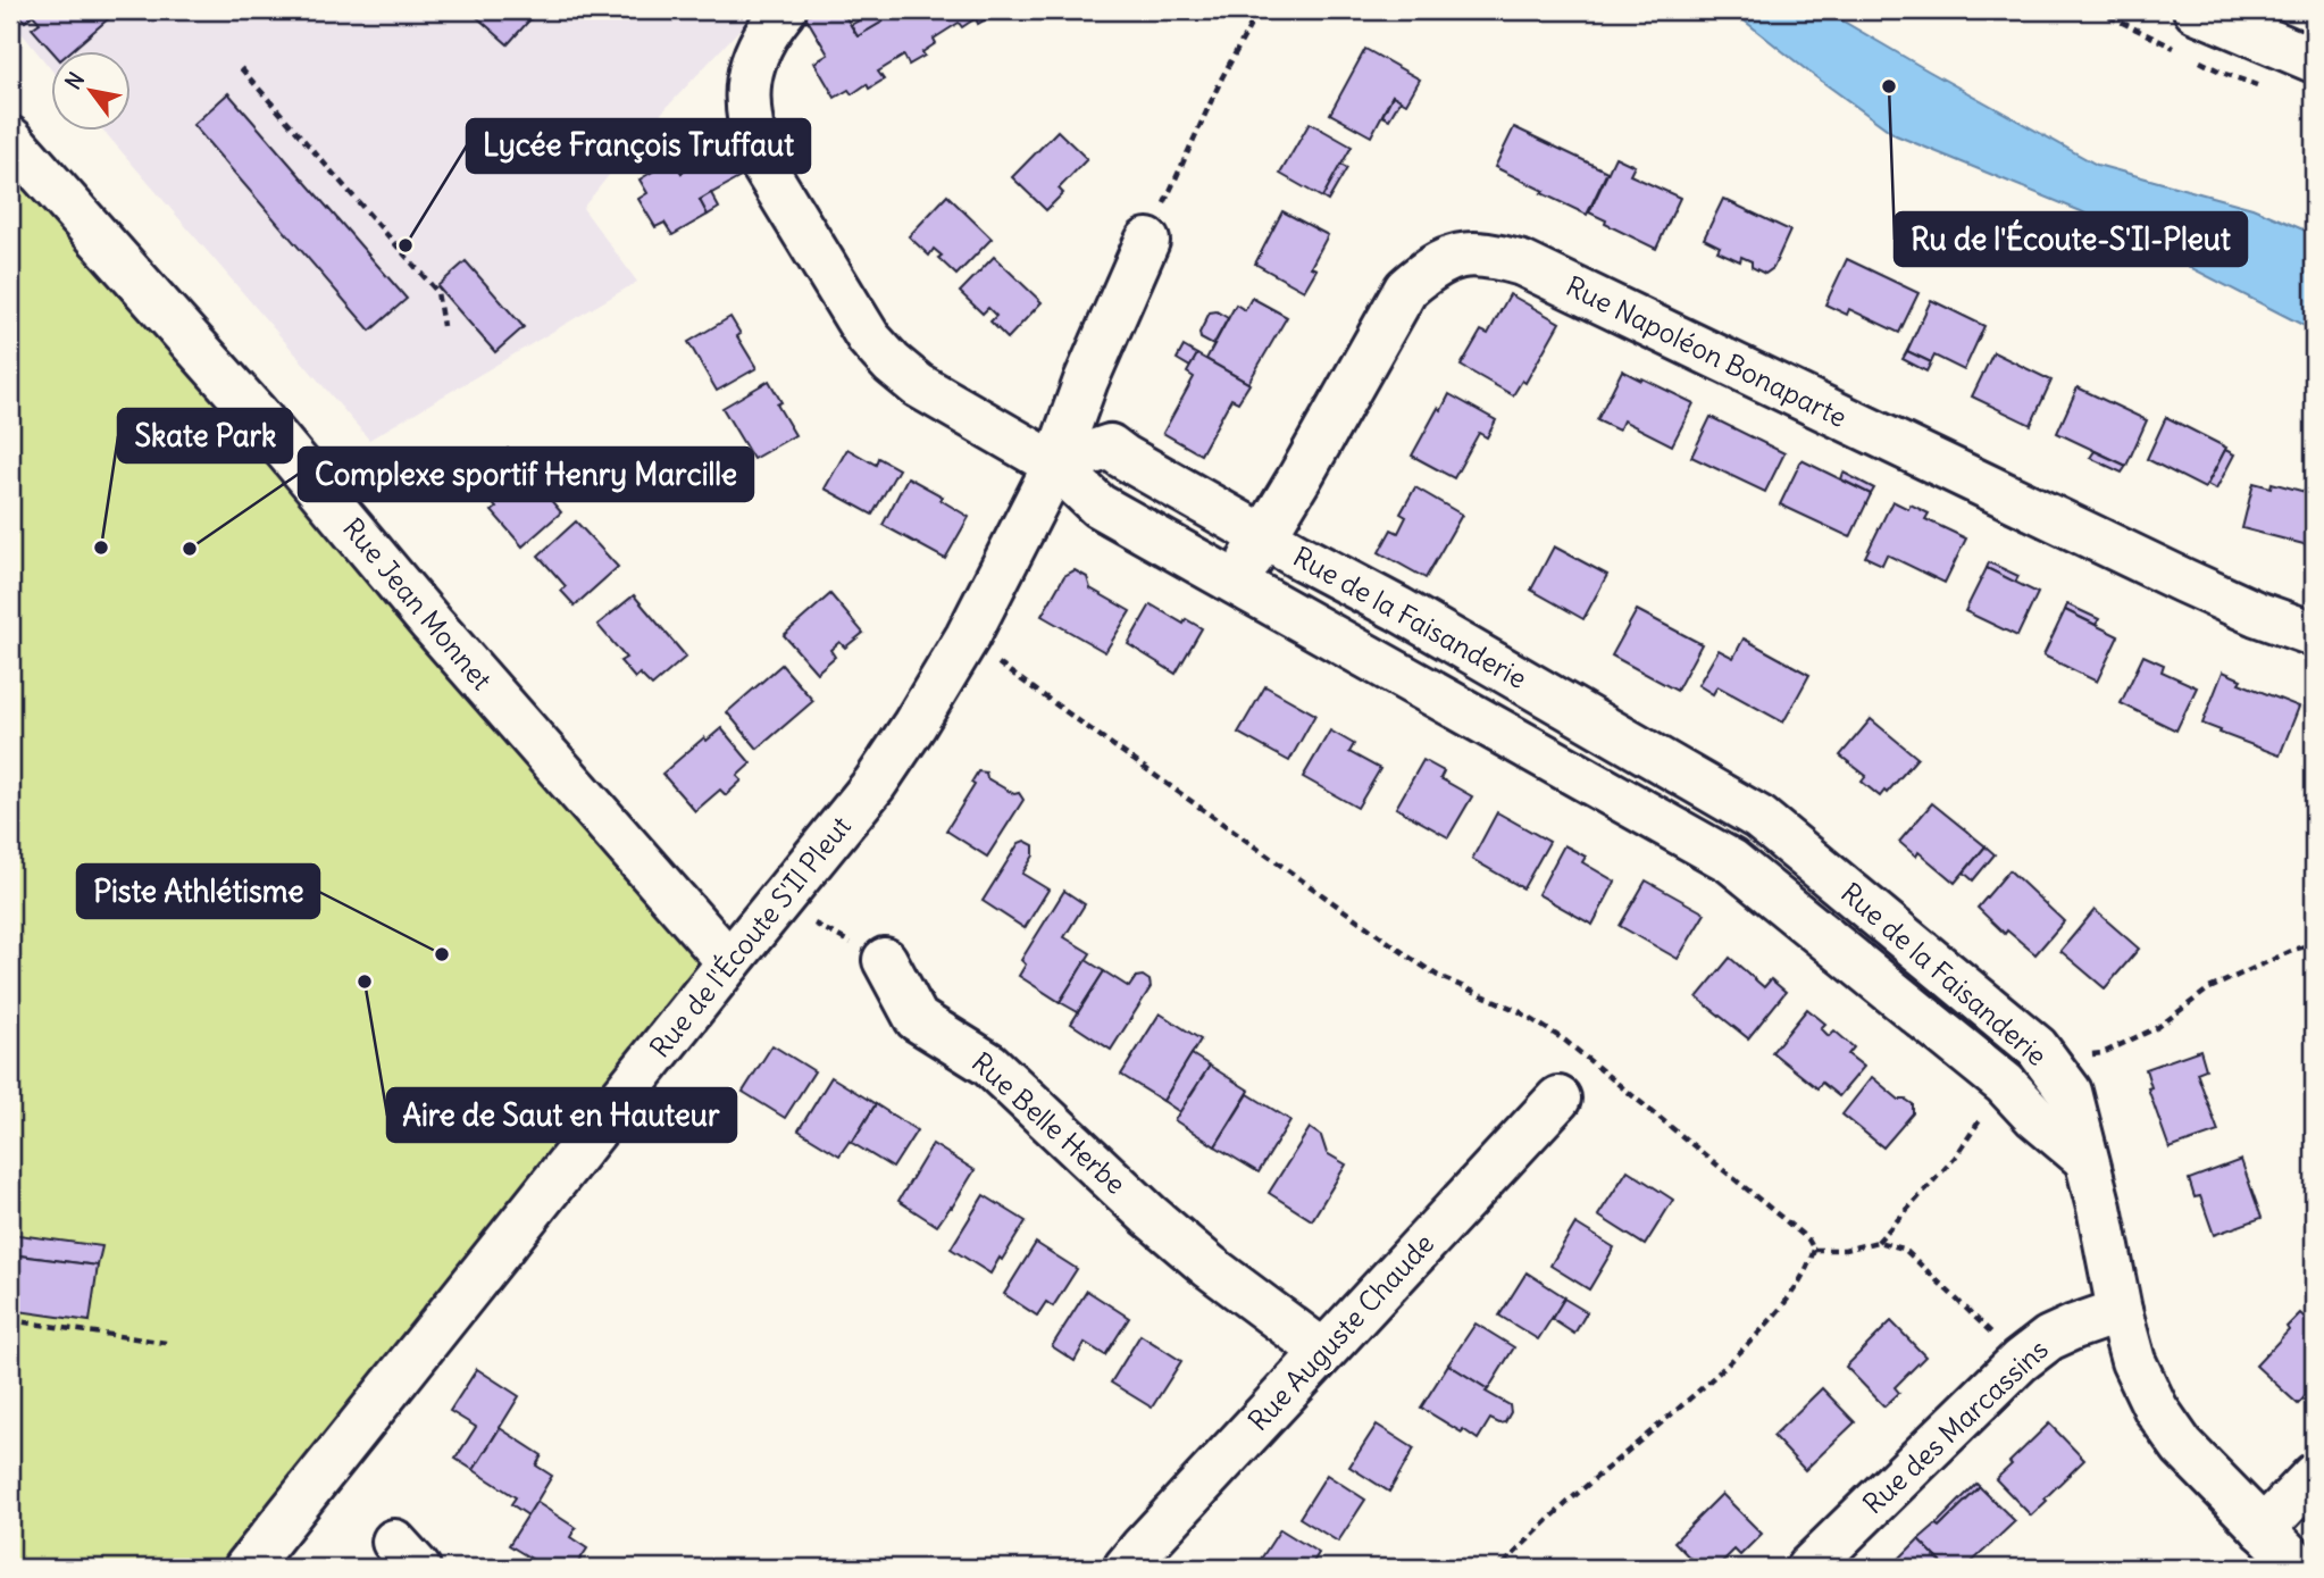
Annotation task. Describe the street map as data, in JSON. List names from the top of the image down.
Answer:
{
  "streets": {
    "street": [
      "Rue Napoléon Bonaparte",
      "Rue Jean Monnet",
      "Rue de la Faisanderie",
      "Rue de l'Écoute S'Il Pleut",
      "Rue Belle Herbe",
      "Rue Auguste Chaude",
      "Rue des Marcassins"
    ]
  },
  "crossings": [
    ["Rue Napoléon Bonaparte", "Rue de la Faisanderie"],
    ["Rue Jean Monnet", "Rue de l'Écoute S'Il Pleut"],
    ["Rue de la Faisanderie", "Rue de l'Écoute S'Il Pleut"],
    ["Rue de la Faisanderie", "Rue des Marcassins"],
    ["Rue Belle Herbe", "Rue Auguste Chaude"]
  ],
  "places": [
    "Ru de l'Écoute-S'Il-Pleut",
    "Lycée François Truffaut",
    "Skate Park",
    "Complexe sportif Henry Marcille",
    "Piste Athlétisme",
    "Aire de Saut en Hauteur"
  ],
  "north": "top left"
}
